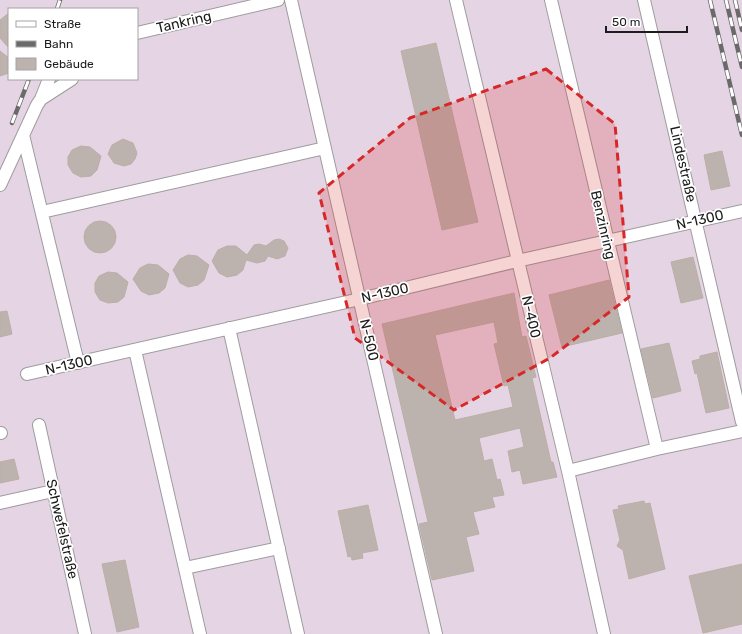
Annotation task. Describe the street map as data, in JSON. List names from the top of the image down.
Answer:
{
  "streets": {
    "lane": [
      "Tankring",
      "Lindestraße",
      "N-1300",
      "Benzinring",
      "N-400",
      "N-500",
      "Schwefelstraße"
    ]
  },
  "crossings": [
    ["Lindestraße", "N-1300"],
    ["N-1300", "Benzinring"],
    ["N-1300", "N-400"],
    ["N-1300", "N-500"]
  ],
  "legend": ["Straße", "Bahn", "Gebäude"],
  "scale_bar": "50 m"
}
